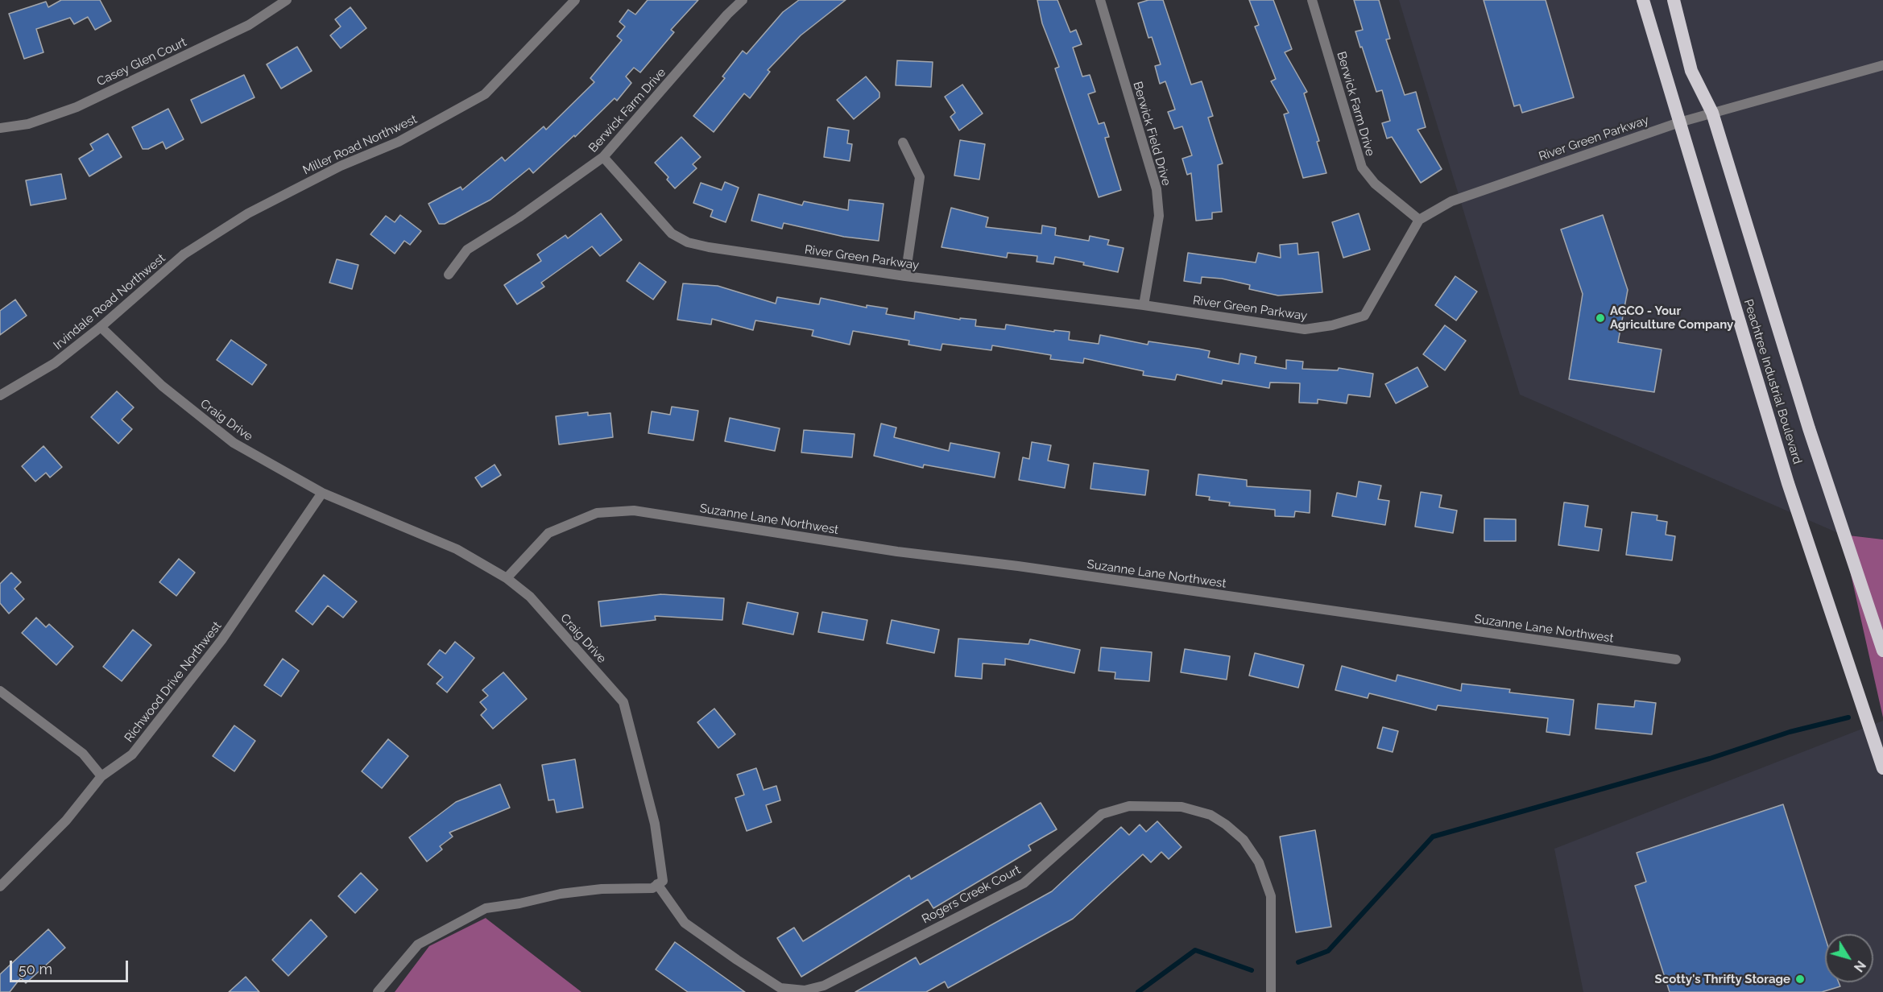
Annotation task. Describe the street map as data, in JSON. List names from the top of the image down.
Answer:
{
  "streets": {
    "highway": ["Peachtree Industrial Boulevard"],
    "street": [
      "Casey Glen Court",
      "Berwick Farm Drive",
      "Berwick Field Drive",
      "River Green Parkway",
      "Miller Road Northwest",
      "Irvindale Road Northwest",
      "Craig Drive",
      "Suzanne Lane Northwest",
      "Richwood Drive Northwest",
      "Rogers Creek Court"
    ]
  },
  "crossings": [
    ["Berwick Farm Drive", "River Green Parkway"],
    ["Berwick Field Drive", "River Green Parkway"],
    ["River Green Parkway", "Peachtree Industrial Boulevard"],
    ["Miller Road Northwest", "Irvindale Road Northwest"],
    ["Irvindale Road Northwest", "Craig Drive"],
    ["Craig Drive", "Suzanne Lane Northwest"],
    ["Craig Drive", "Richwood Drive Northwest"],
    ["Craig Drive", "Rogers Creek Court"]
  ],
  "places": ["AGCO - Your Agriculture Company", "Scotty's Thrifty Storage"],
  "scale_bar": "50 m",
  "north": "bottom right"
}
